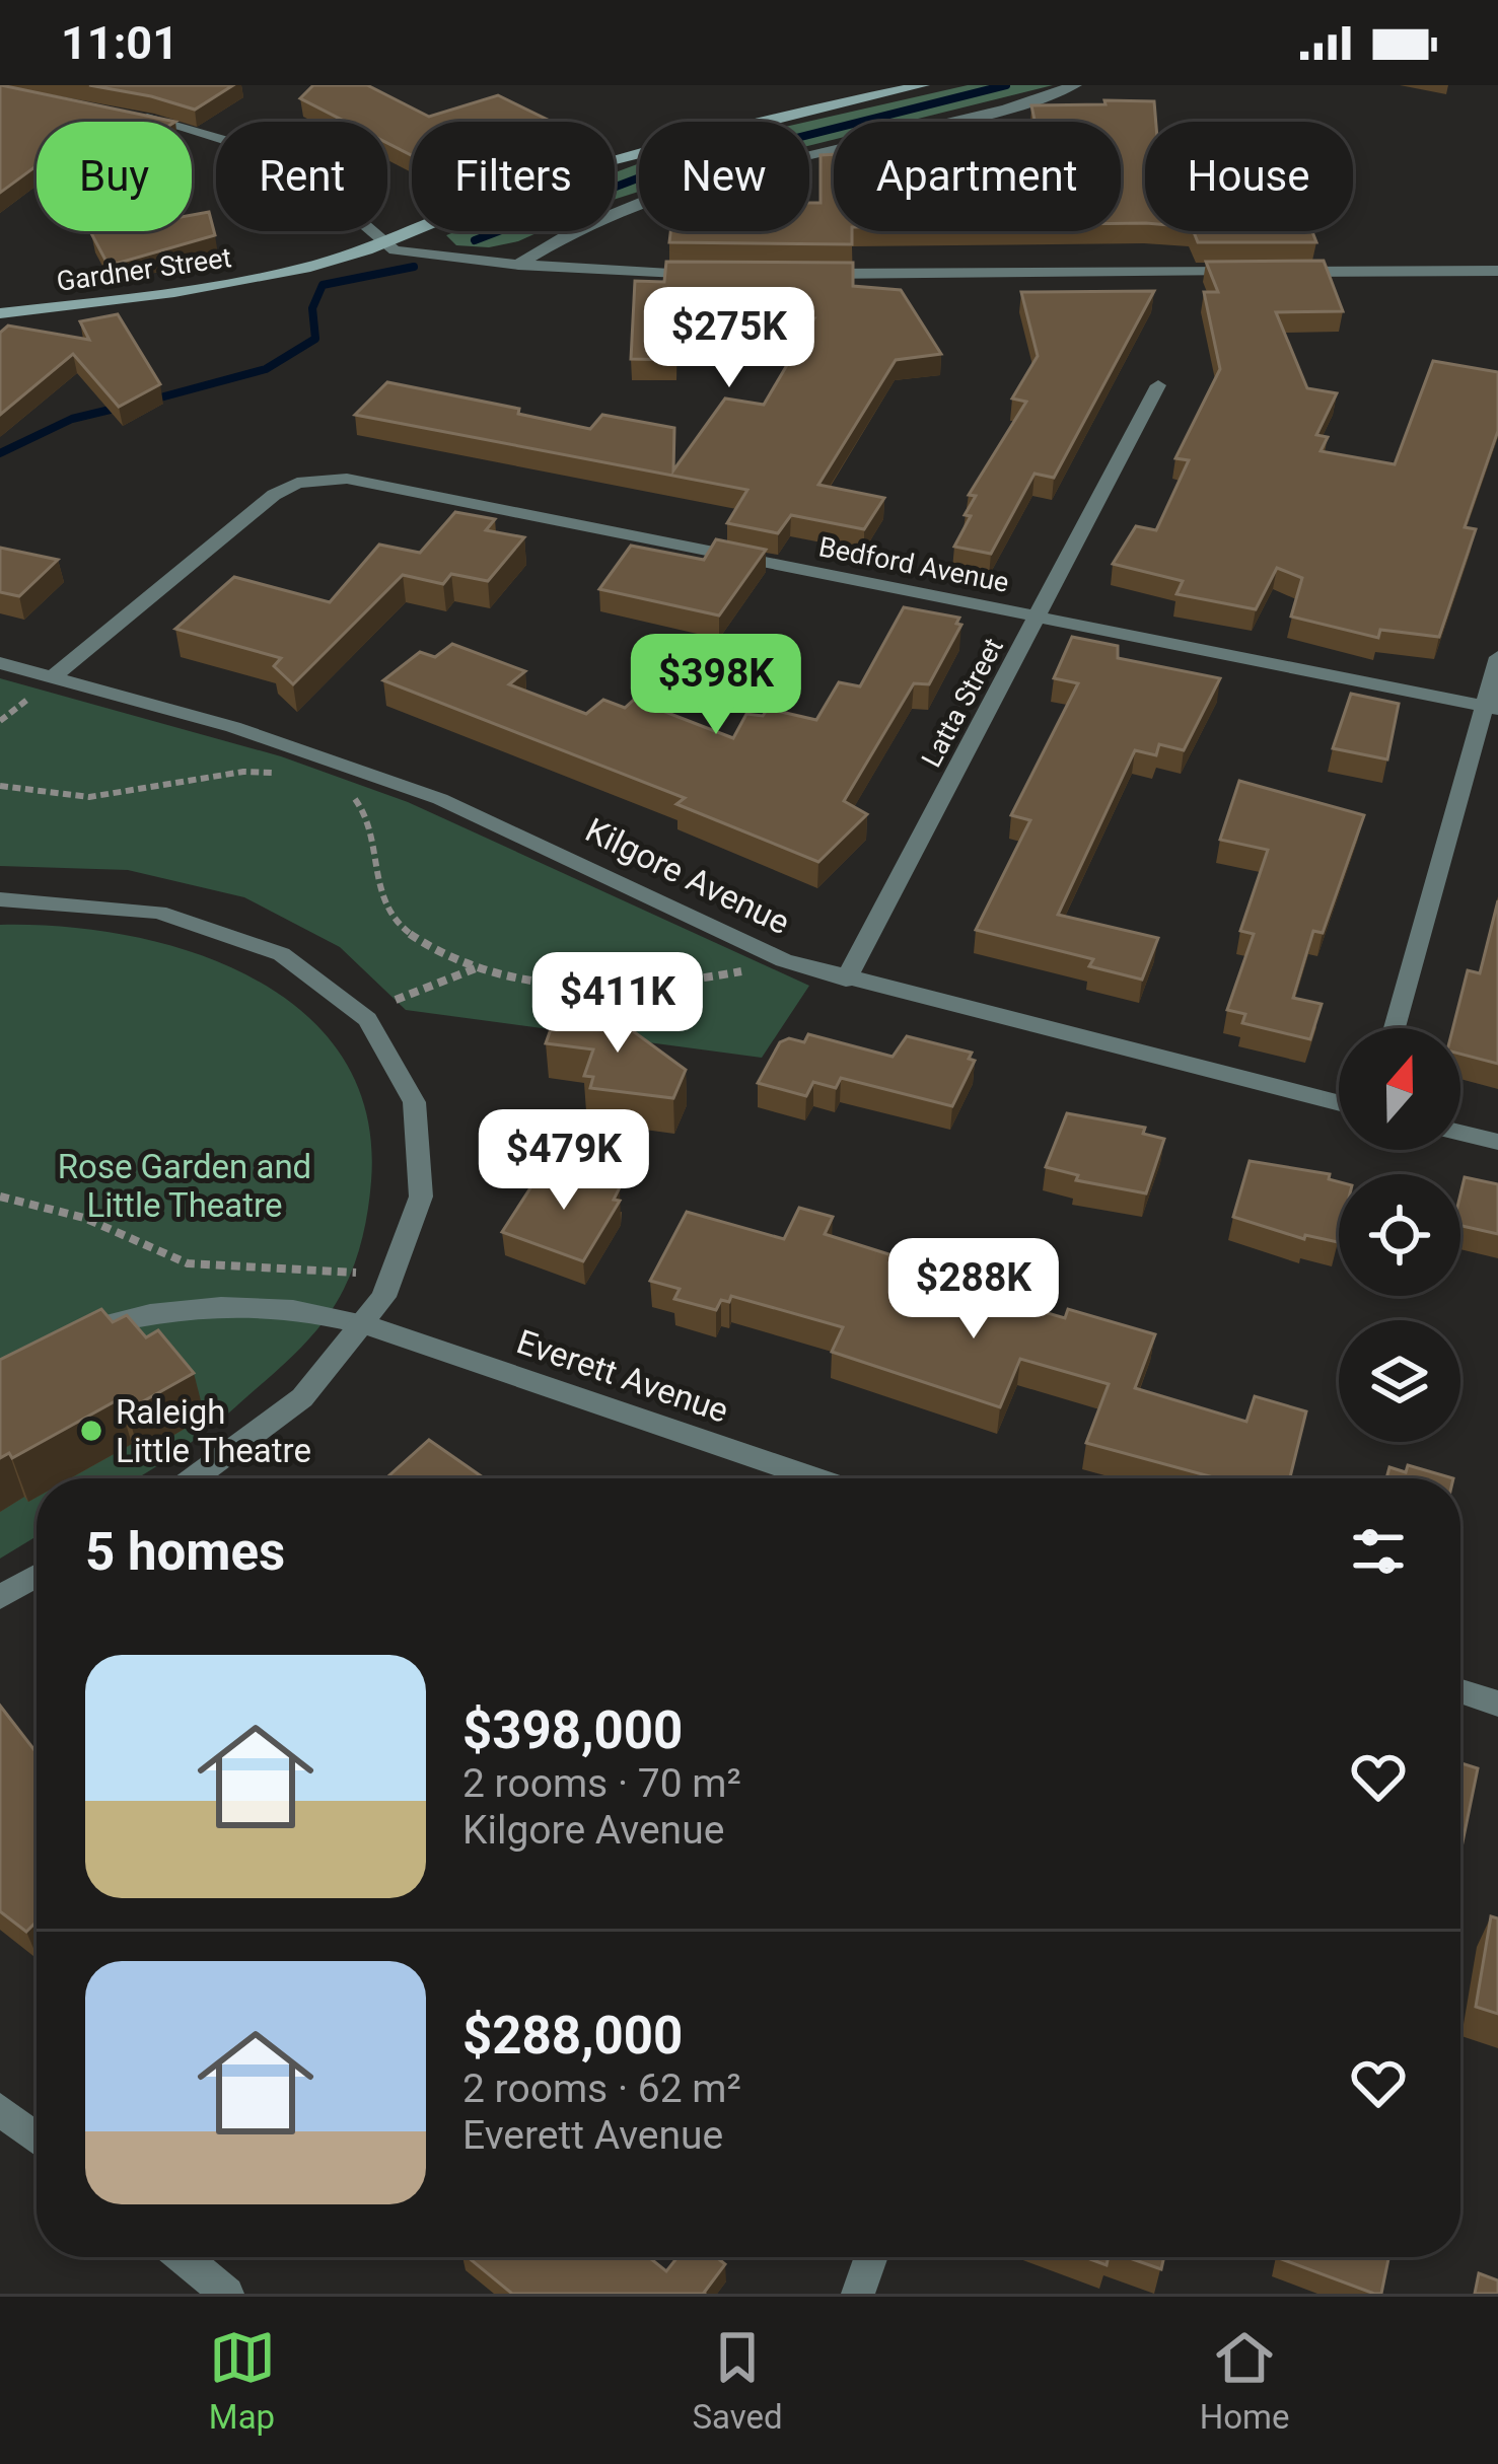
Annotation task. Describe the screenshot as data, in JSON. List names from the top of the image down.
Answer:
{
  "streets": {
    "street": [
      "Gardner Street",
      "Bedford Avenue",
      "Latta Street",
      "Kilgore Avenue",
      "Everett Avenue"
    ]
  },
  "crossings": [
    ["Bedford Avenue", "Latta Street"],
    ["Bedford Avenue", "Kilgore Avenue"],
    ["Latta Street", "Kilgore Avenue"]
  ],
  "parks": ["Rose Garden and Little Theatre"],
  "places": ["Raleigh Little Theatre"],
  "north": "top",
  "page": {
    "status": "11:01",
    "chip": [
      "Buy",
      "Rent",
      "Filters",
      "New",
      "Apartment",
      "House"
    ],
    "price": [
      "$275K",
      "$398K",
      "$411K",
      "$479K",
      "$288K"
    ],
    "heading": "5 homes",
    "list": [
      {
        "name": "$398,000",
        "note": "2 rooms · 70 m² · Kilgore Avenue"
      },
      {
        "name": "$288,000",
        "note": "2 rooms · 62 m² · Everett Avenue"
      }
    ],
    "tabs": ["Map", "Saved", "Home"]
  }
}
